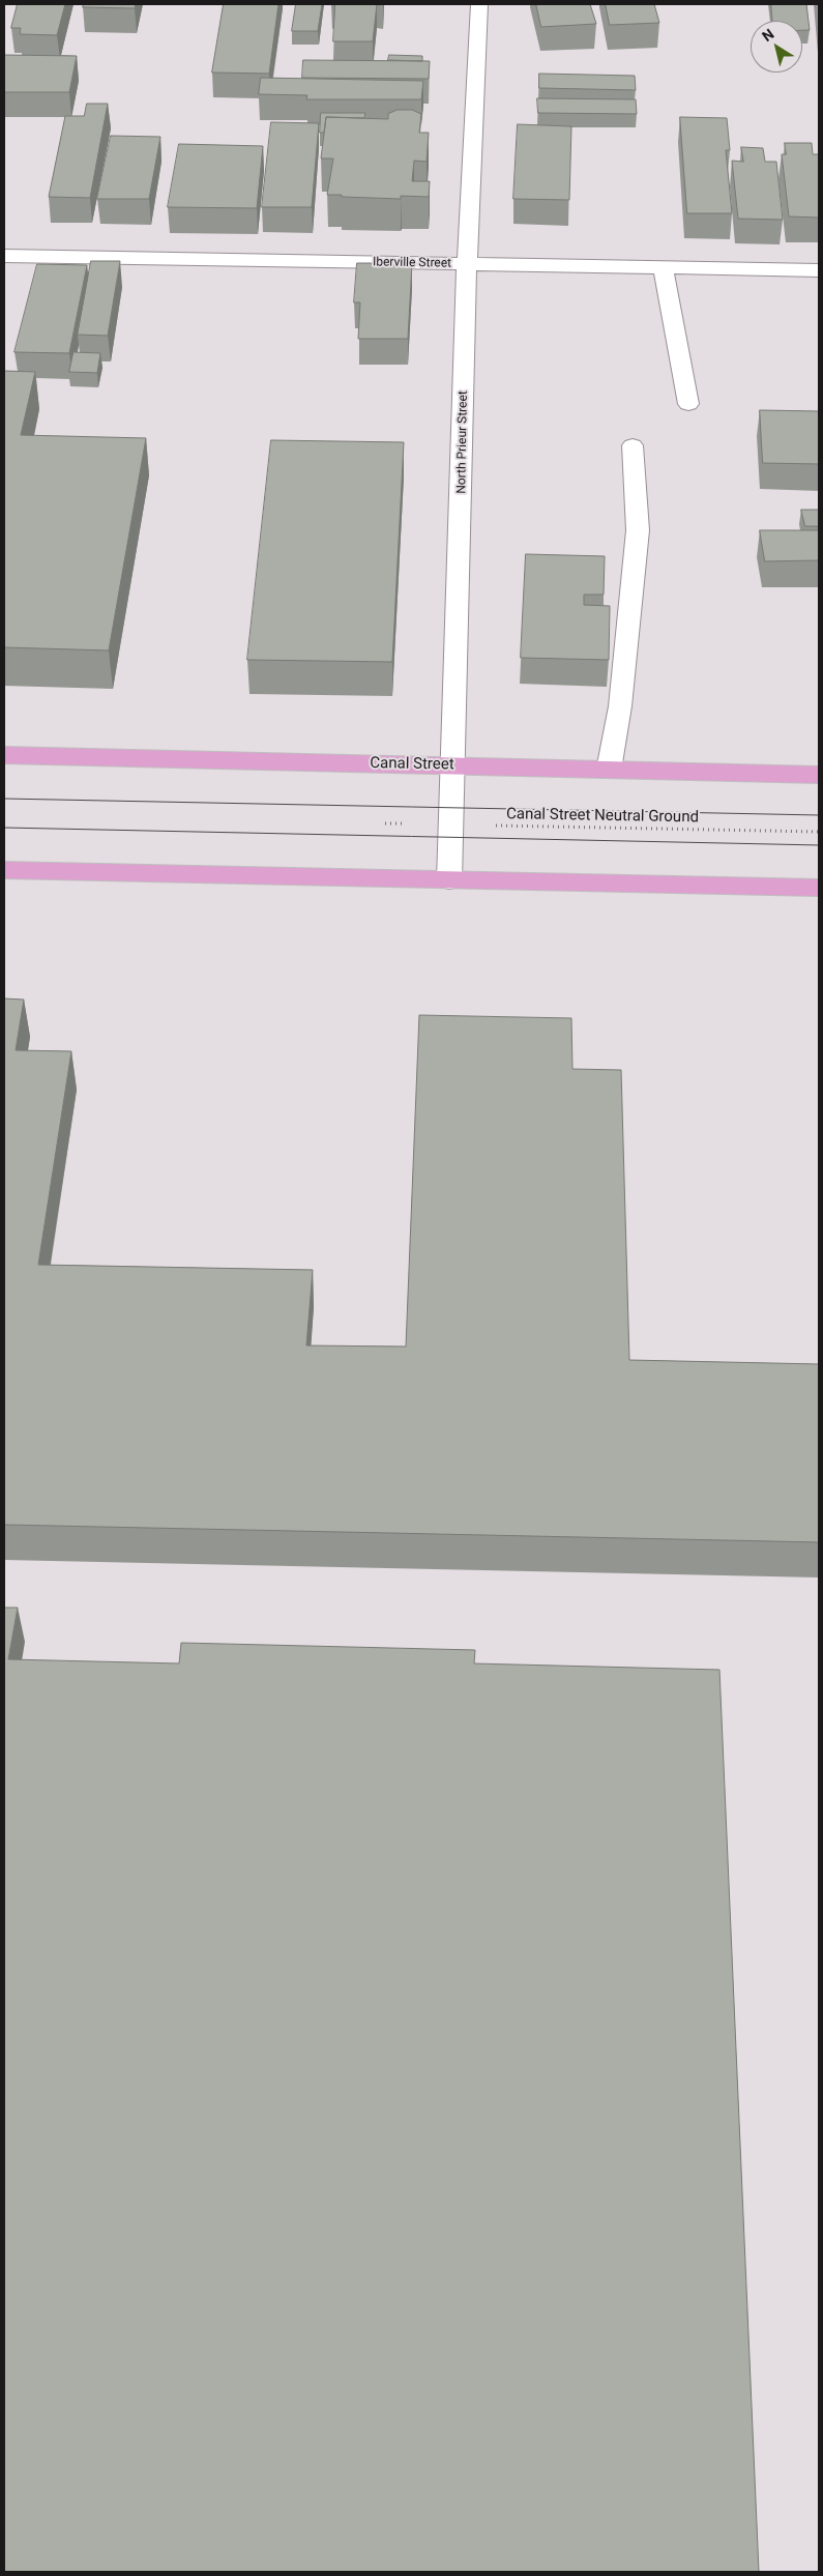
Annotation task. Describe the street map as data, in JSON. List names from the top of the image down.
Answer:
{
  "streets": {
    "main road": ["Canal Street"],
    "street": ["Iberville Street", "North Prieur Street"],
    "path": ["Canal Street Neutral Ground"]
  },
  "crossings": [
    ["Iberville Street", "North Prieur Street"],
    ["North Prieur Street", "Canal Street"],
    ["North Prieur Street", "Canal Street Neutral Ground"]
  ],
  "north": "top left"
}
